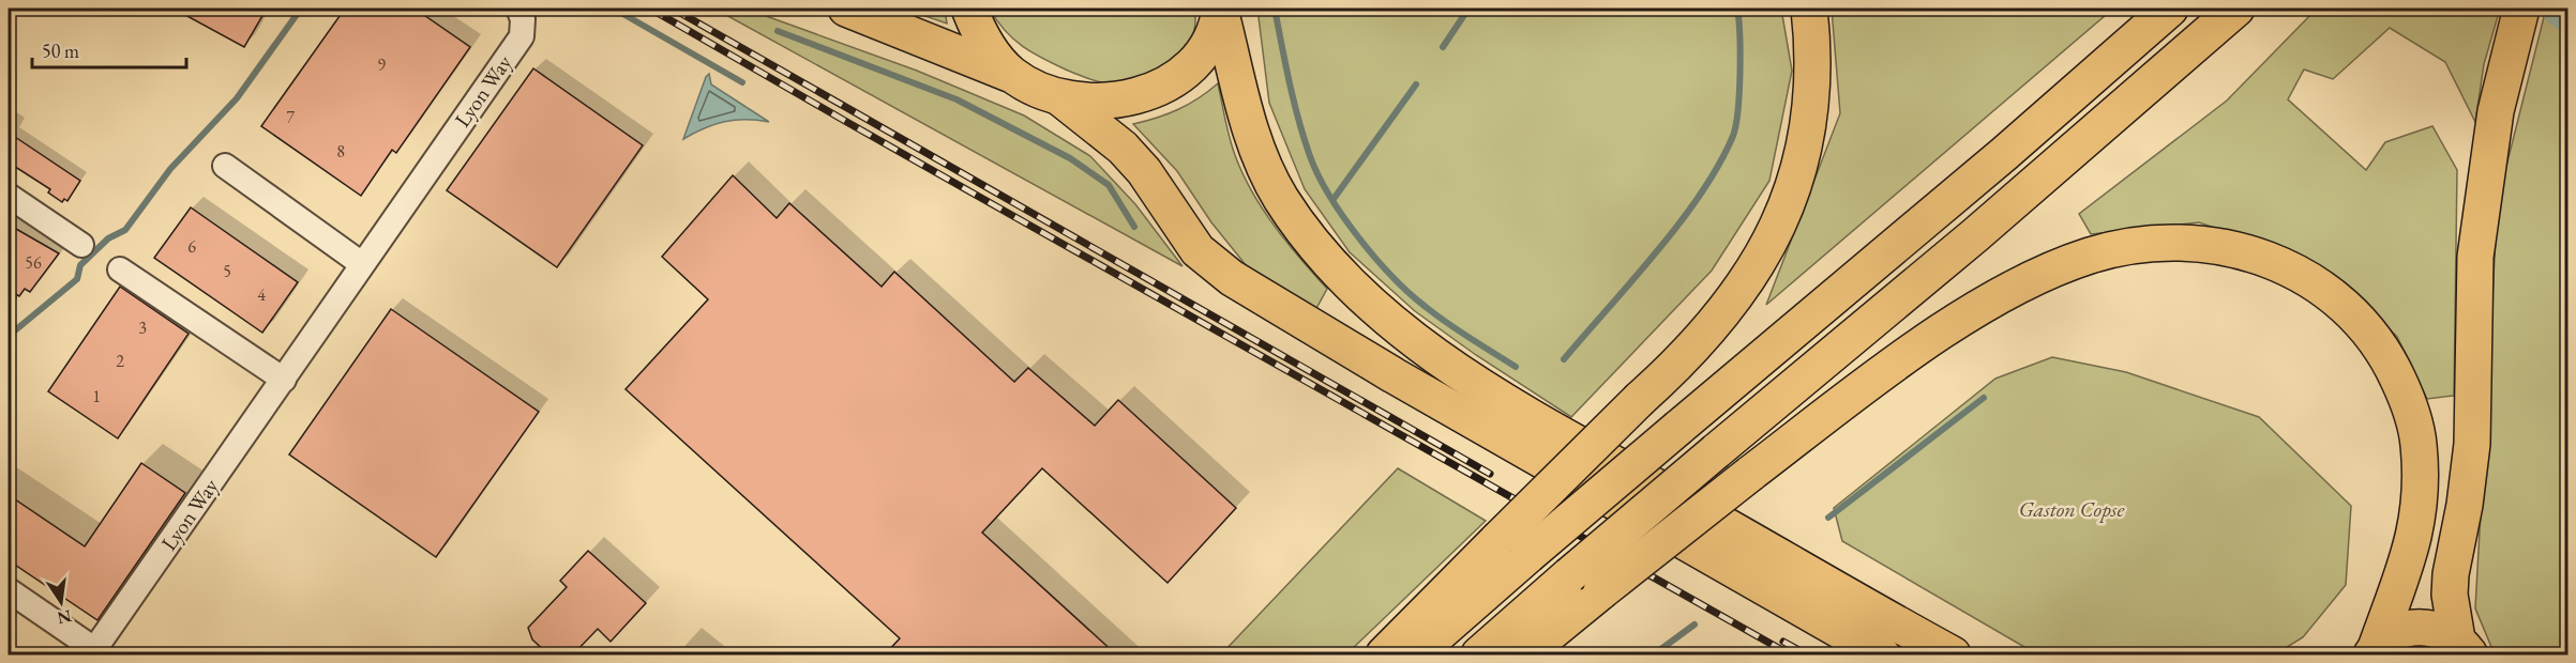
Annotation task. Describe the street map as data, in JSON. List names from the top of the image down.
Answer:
{
  "streets": {
    "street": ["Lyon Way"]
  },
  "parks": ["Gaston Copse"],
  "house_numbers": [
    "9",
    "7",
    "8",
    "6",
    "56",
    "5",
    "4",
    "3",
    "2",
    "1"
  ],
  "scale_bar": "50 m",
  "north": "bottom"
}
